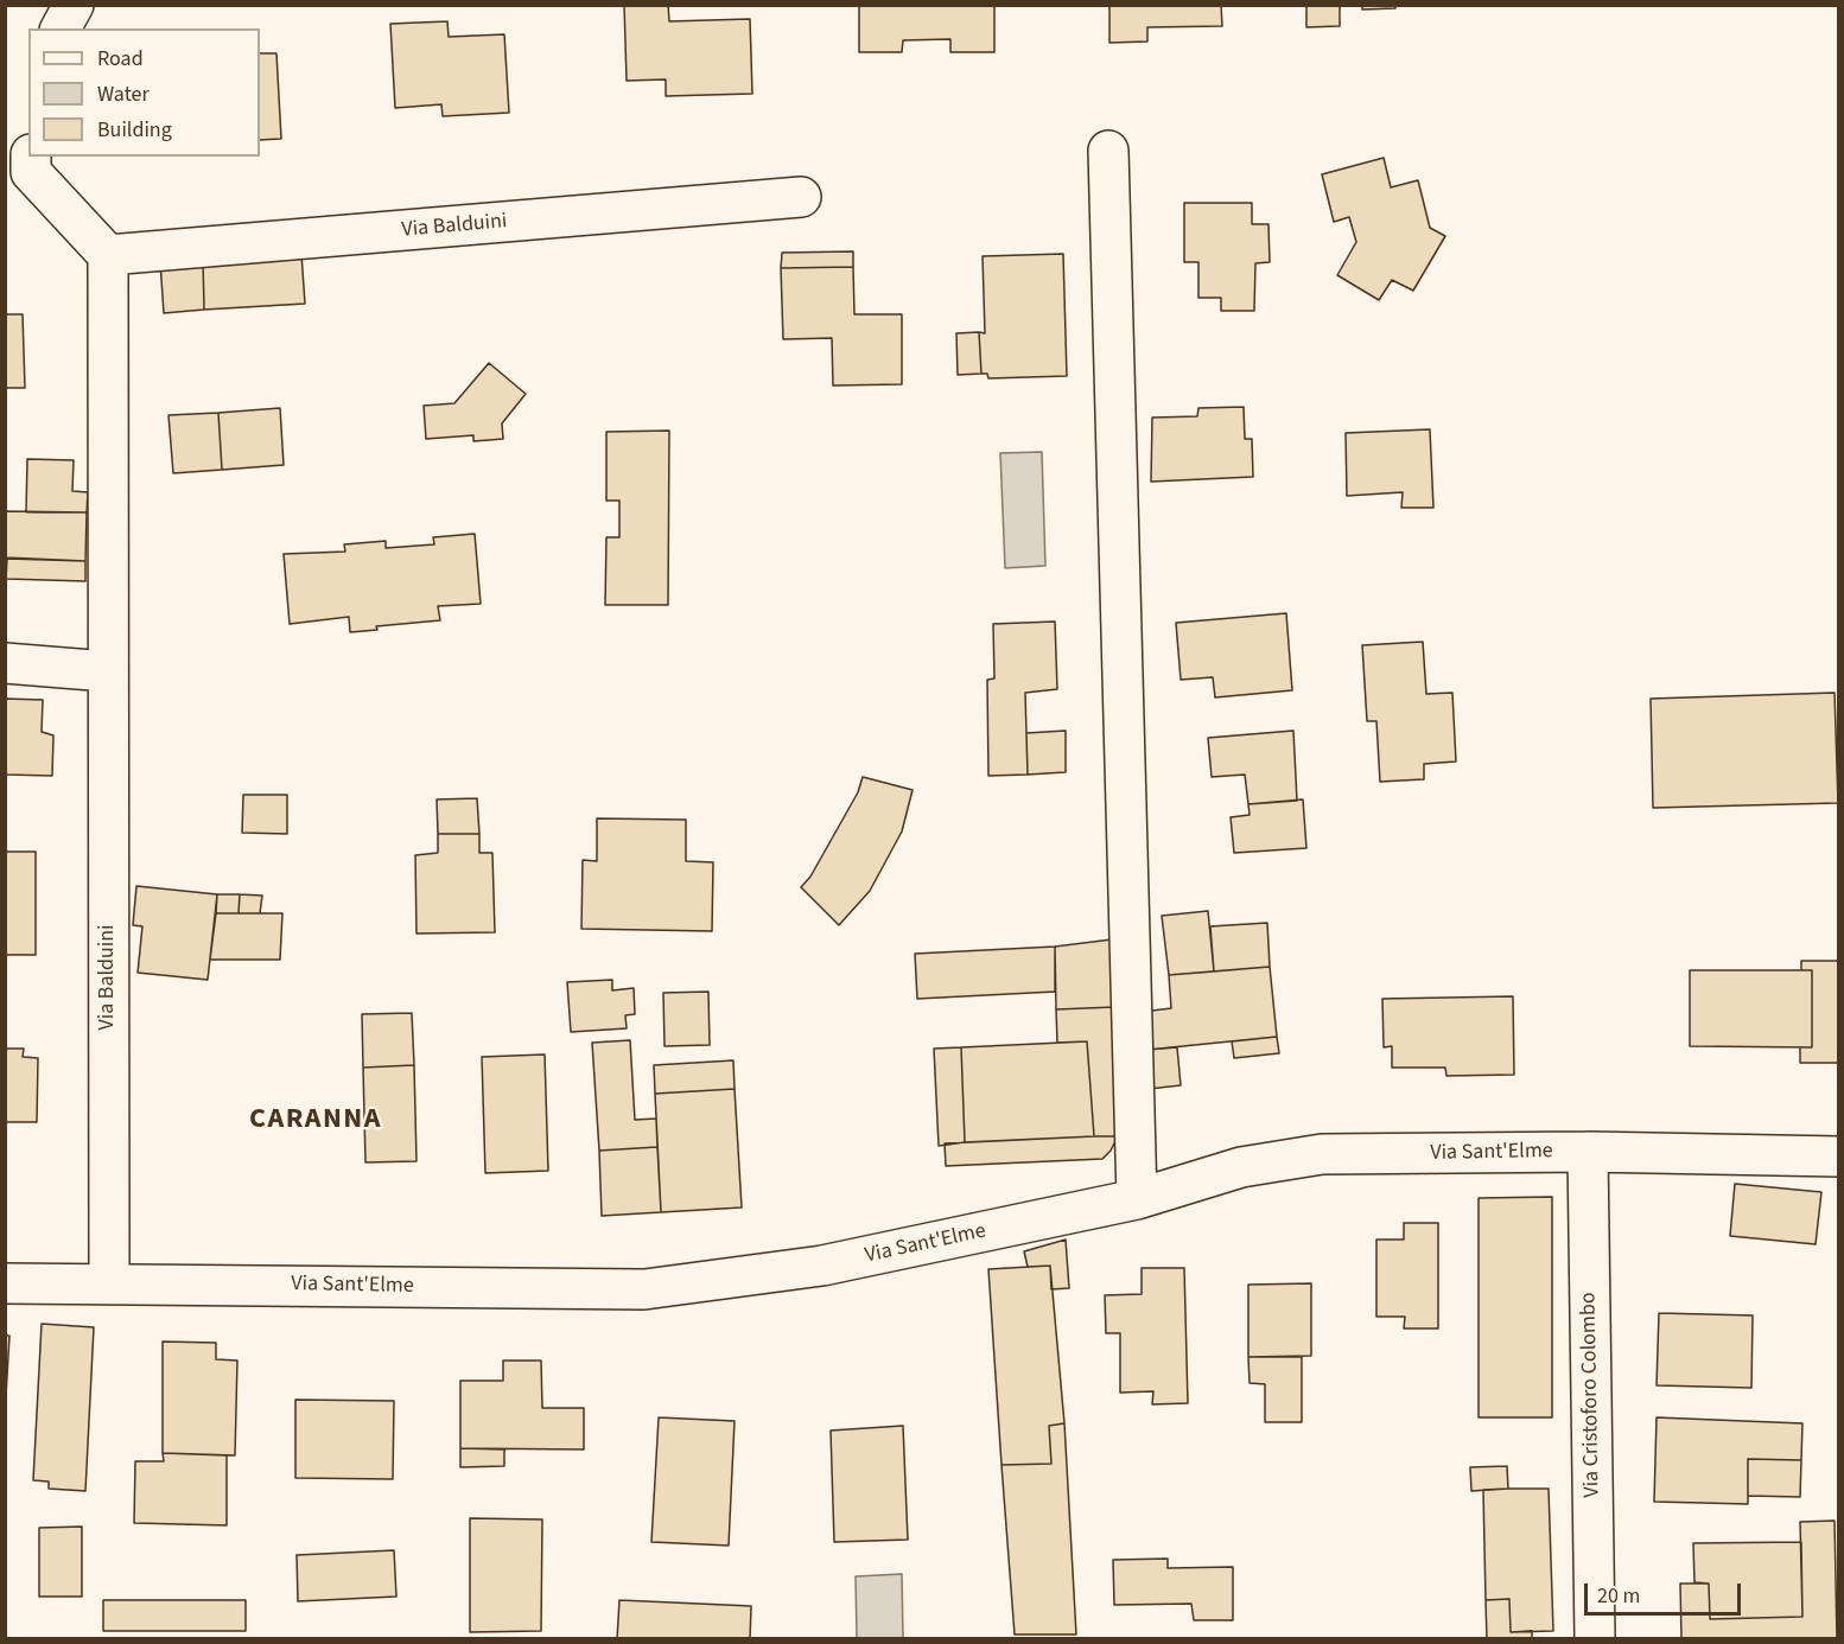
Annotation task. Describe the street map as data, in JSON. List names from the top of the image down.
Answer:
{
  "streets": {
    "street": ["Via Balduini", "Via Sant'Elme", "Via Cristoforo Colombo"]
  },
  "crossings": [
    ["Via Balduini", "Via Sant'Elme"],
    ["Via Sant'Elme", "Via Cristoforo Colombo"]
  ],
  "districts": ["CARANNA"],
  "legend": ["Road", "Water", "Building"],
  "scale_bar": "20 m"
}
